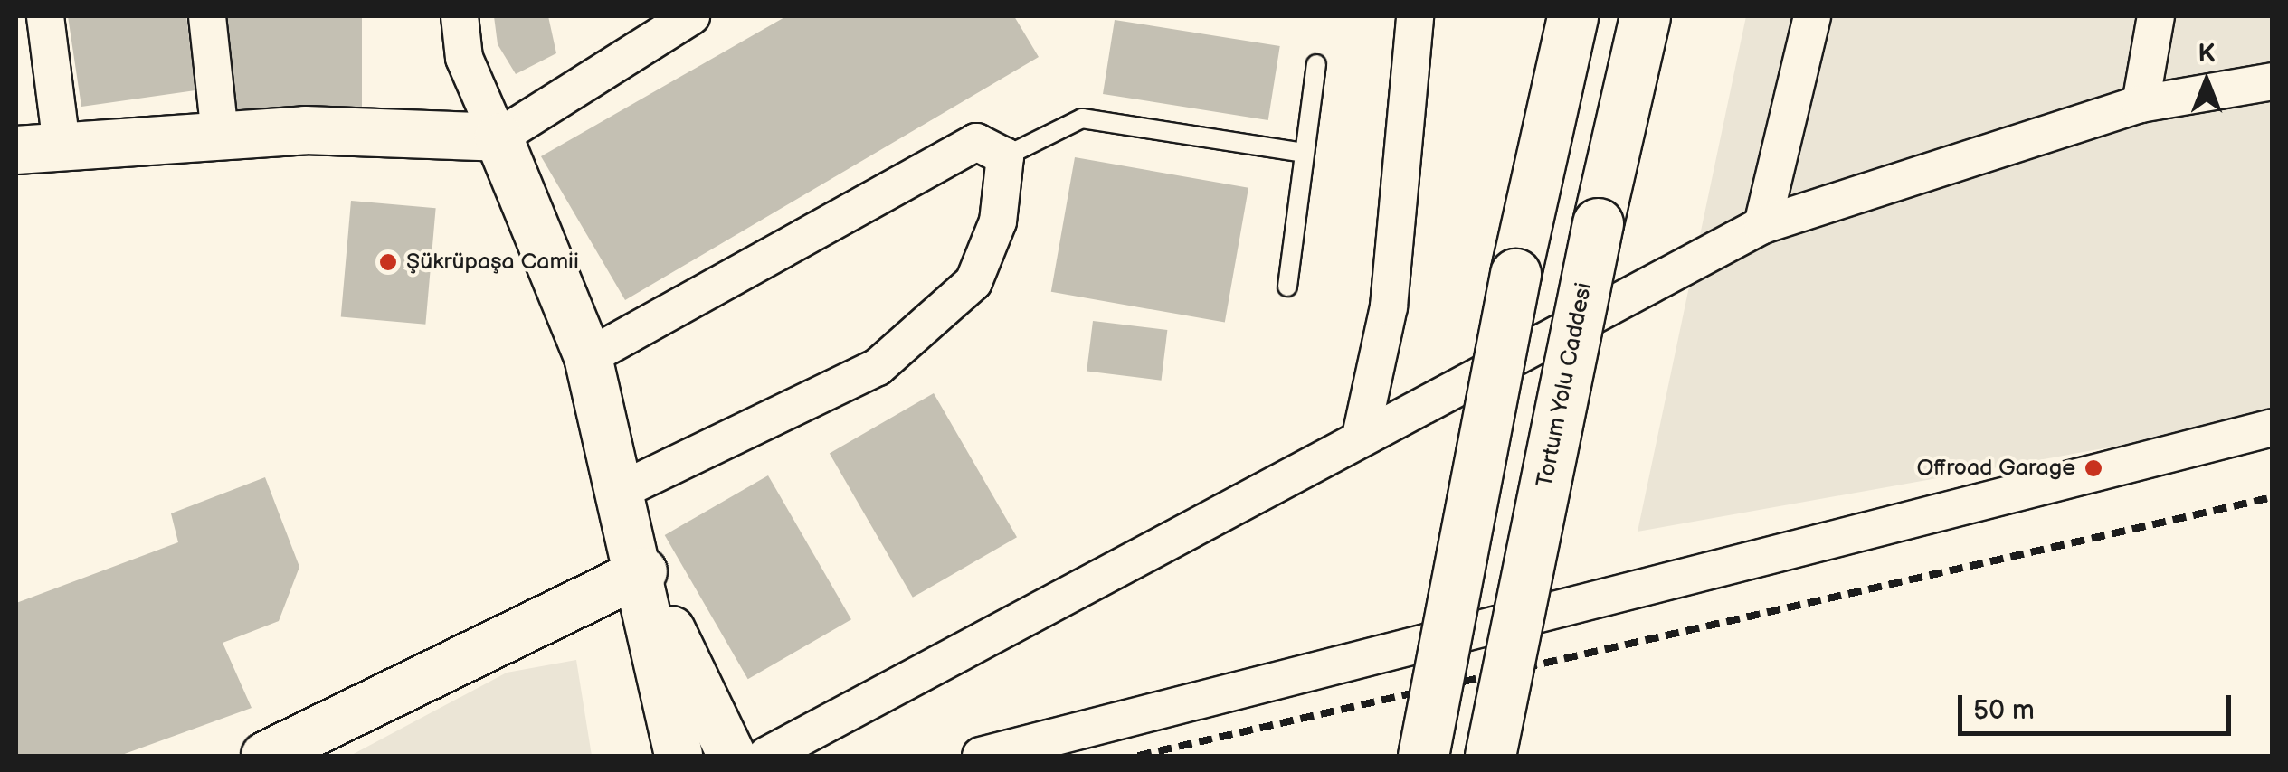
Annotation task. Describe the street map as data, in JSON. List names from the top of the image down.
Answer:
{
  "streets": {
    "highway": ["Tortum Yolu Caddesi"]
  },
  "places": ["Şükrüpaşa Camii", "Offroad Garage"],
  "scale_bar": "50 m",
  "north": "top"
}
